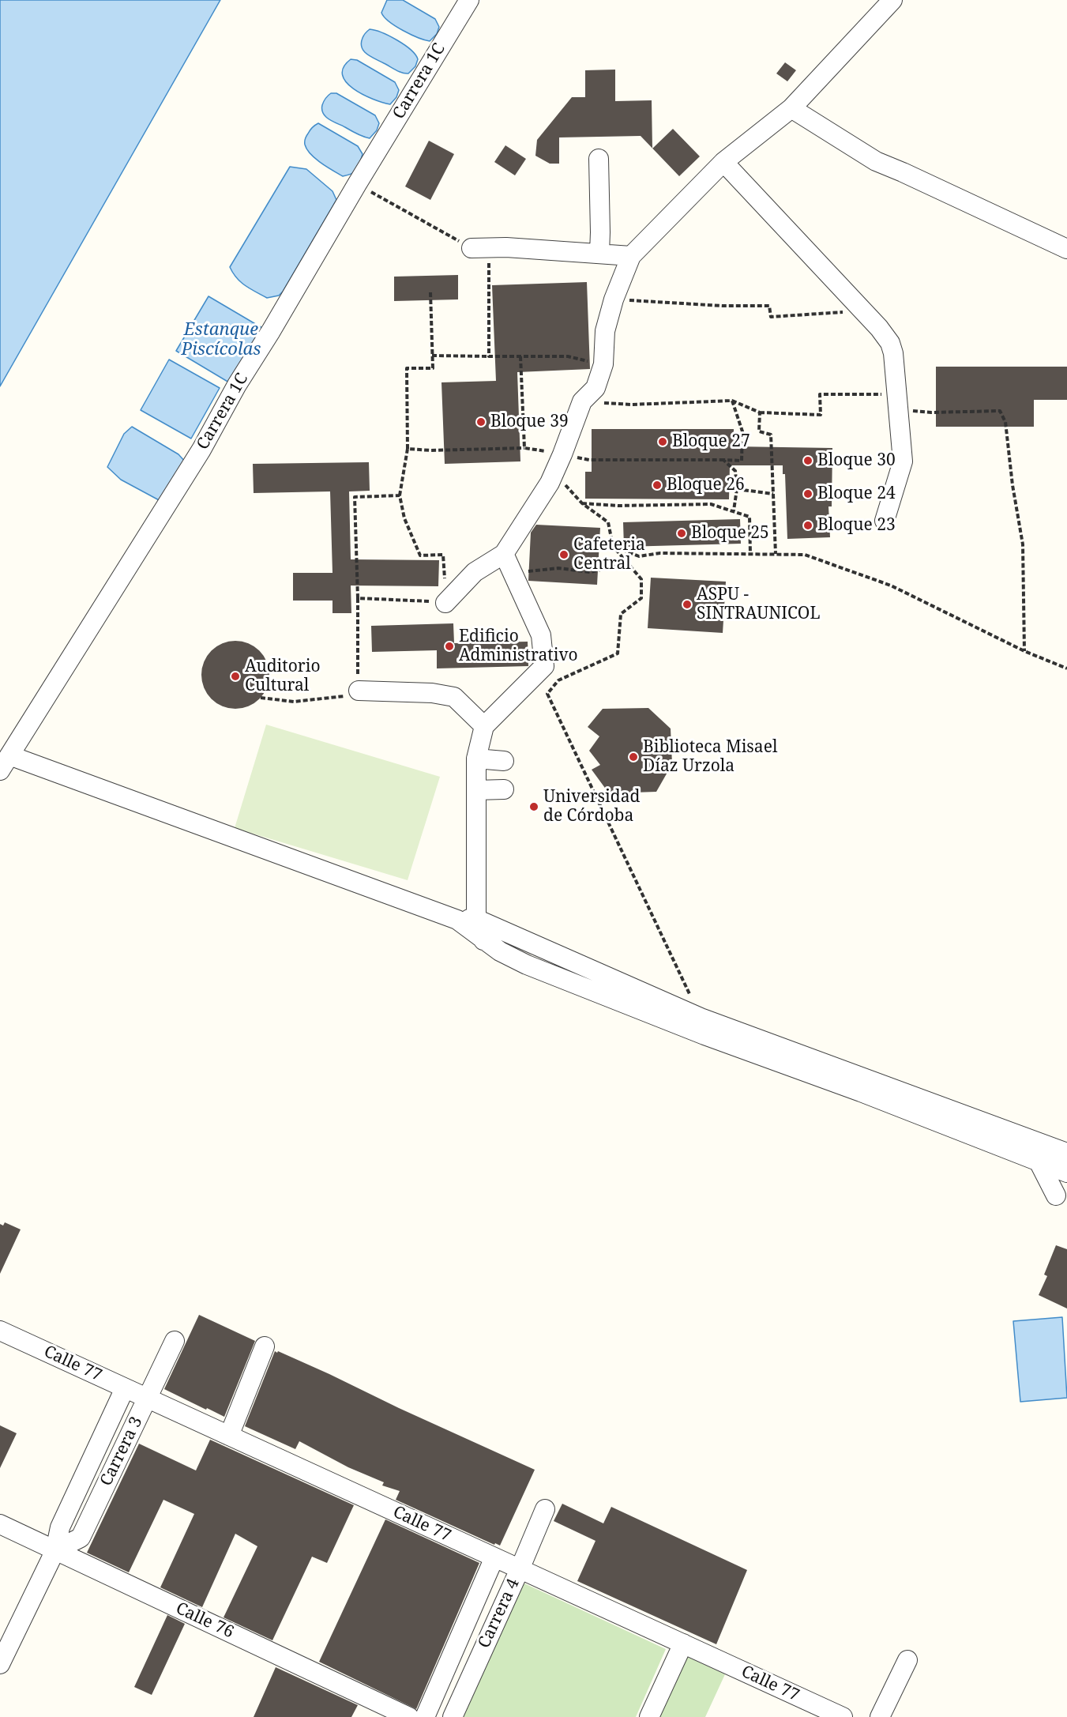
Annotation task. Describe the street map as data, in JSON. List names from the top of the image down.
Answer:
{
  "streets": {
    "street": [
      "Carrera 1C",
      "Calle 77",
      "Carrera 3",
      "Carrera 4",
      "Calle 76"
    ]
  },
  "crossings": [
    ["Calle 77", "Carrera 3"],
    ["Calle 77", "Carrera 4"],
    ["Carrera 3", "Calle 76"]
  ],
  "water": ["Estanque Piscícolas"],
  "places": [
    "Bloque 39",
    "Bloque 27",
    "Bloque 30",
    "Bloque 26",
    "Bloque 24",
    "Bloque 23",
    "Bloque 25",
    "Cafeteria Central",
    "ASPU - SINTRAUNICOL",
    "Edificio Administrativo",
    "Auditorio Cultural",
    "Biblioteca Misael Díaz Urzola",
    "Universidad de Córdoba"
  ]
}
